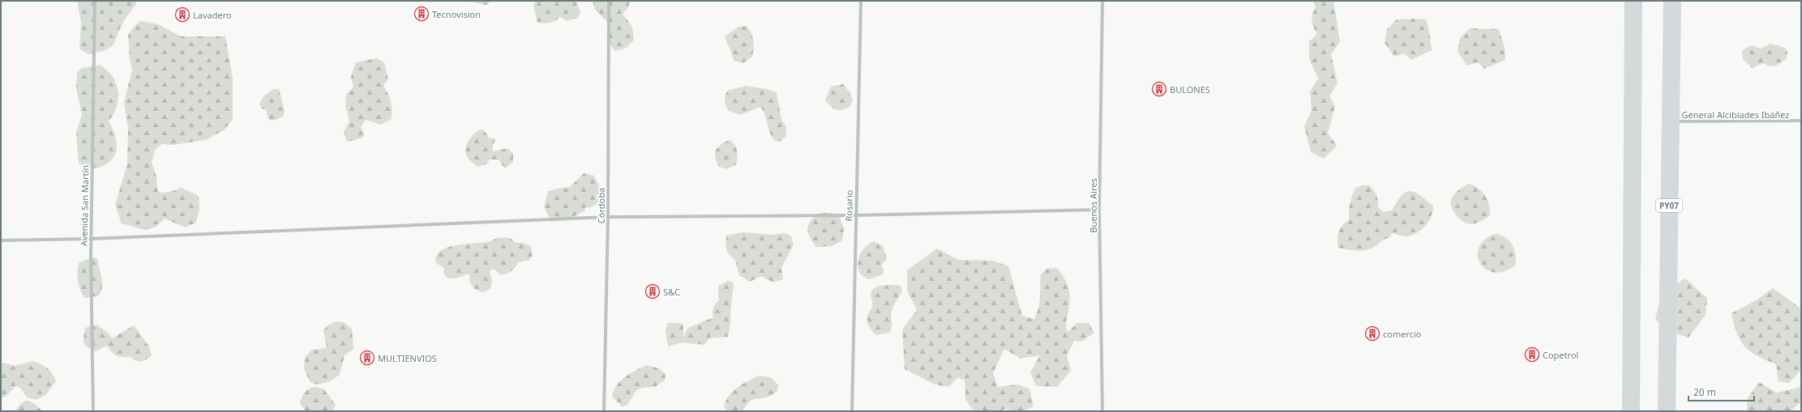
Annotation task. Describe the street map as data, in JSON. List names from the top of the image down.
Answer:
{
  "streets": {
    "highway": ["PY07"],
    "street": [
      "General Alcibíades Ibáñez",
      "Avenida San Martín",
      "Córdoba",
      "Rosario",
      "Buenos Aires"
    ]
  },
  "crossings": [
    ["General Alcibíades Ibáñez", "PY07"]
  ],
  "places": {
    "building": [
      "Tecnovision",
      "Lavadero",
      "BULONES",
      "S&C",
      "comercio",
      "Copetrol",
      "MULTIENVIOS"
    ]
  },
  "scale_bar": "20 m"
}
